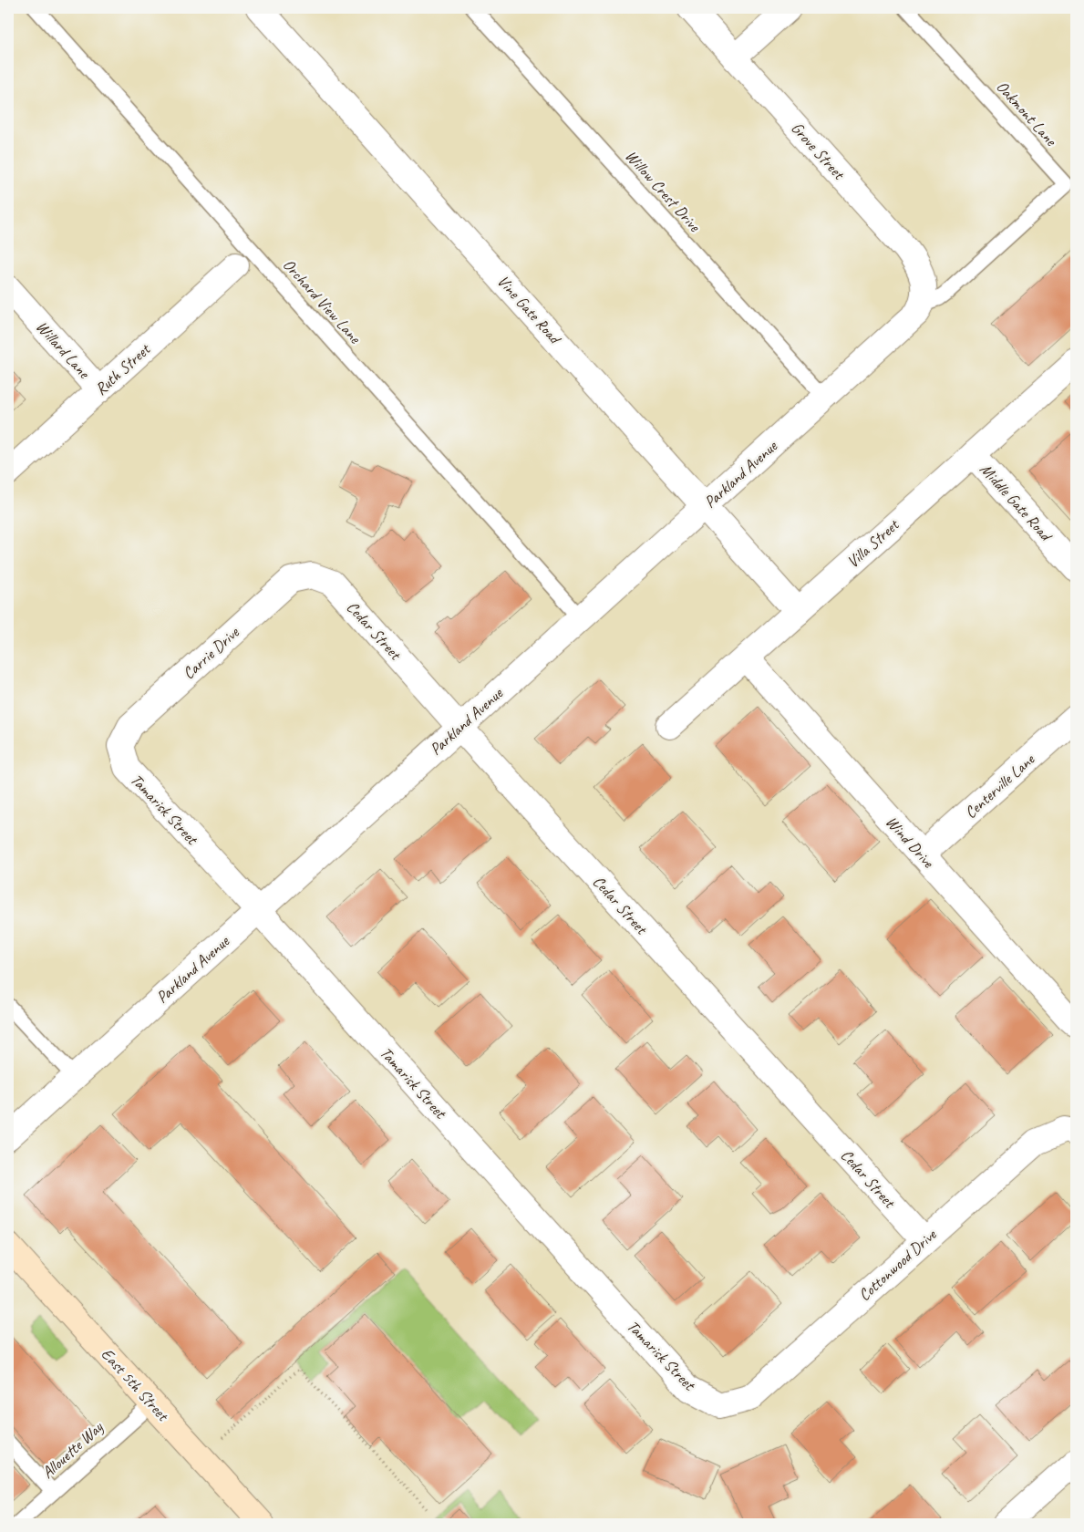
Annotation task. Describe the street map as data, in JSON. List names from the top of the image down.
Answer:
{
  "streets": {
    "main road": ["East 5th Street"],
    "street": [
      "Grove Street",
      "Vine Gate Road",
      "Willard Lane",
      "Ruth Street",
      "Parkland Avenue",
      "Middle Gate Road",
      "Villa Street",
      "Cedar Street",
      "Carrie Drive",
      "Centerville Lane",
      "Tamarisk Street",
      "Wind Drive",
      "Cottonwood Drive"
    ],
    "lane": [
      "Oakmont Lane",
      "Willow Crest Drive",
      "Orchard View Lane",
      "Allouette Way"
    ]
  },
  "crossings": [
    ["Oakmont Lane", "Grove Street"],
    ["Oakmont Lane", "Parkland Avenue"],
    ["Grove Street", "Parkland Avenue"],
    ["Willow Crest Drive", "Parkland Avenue"],
    ["Orchard View Lane", "Parkland Avenue"],
    ["Vine Gate Road", "Parkland Avenue"],
    ["Vine Gate Road", "Villa Street"],
    ["Willard Lane", "Ruth Street"],
    ["Parkland Avenue", "Cedar Street"],
    ["Parkland Avenue", "Tamarisk Street"],
    ["Middle Gate Road", "Villa Street"],
    ["Villa Street", "Wind Drive"],
    ["Cedar Street", "Carrie Drive"],
    ["Cedar Street", "Cottonwood Drive"],
    ["Carrie Drive", "Tamarisk Street"],
    ["Centerville Lane", "Wind Drive"],
    ["Tamarisk Street", "Cottonwood Drive"],
    ["East 5th Street", "Allouette Way"]
  ]
}
